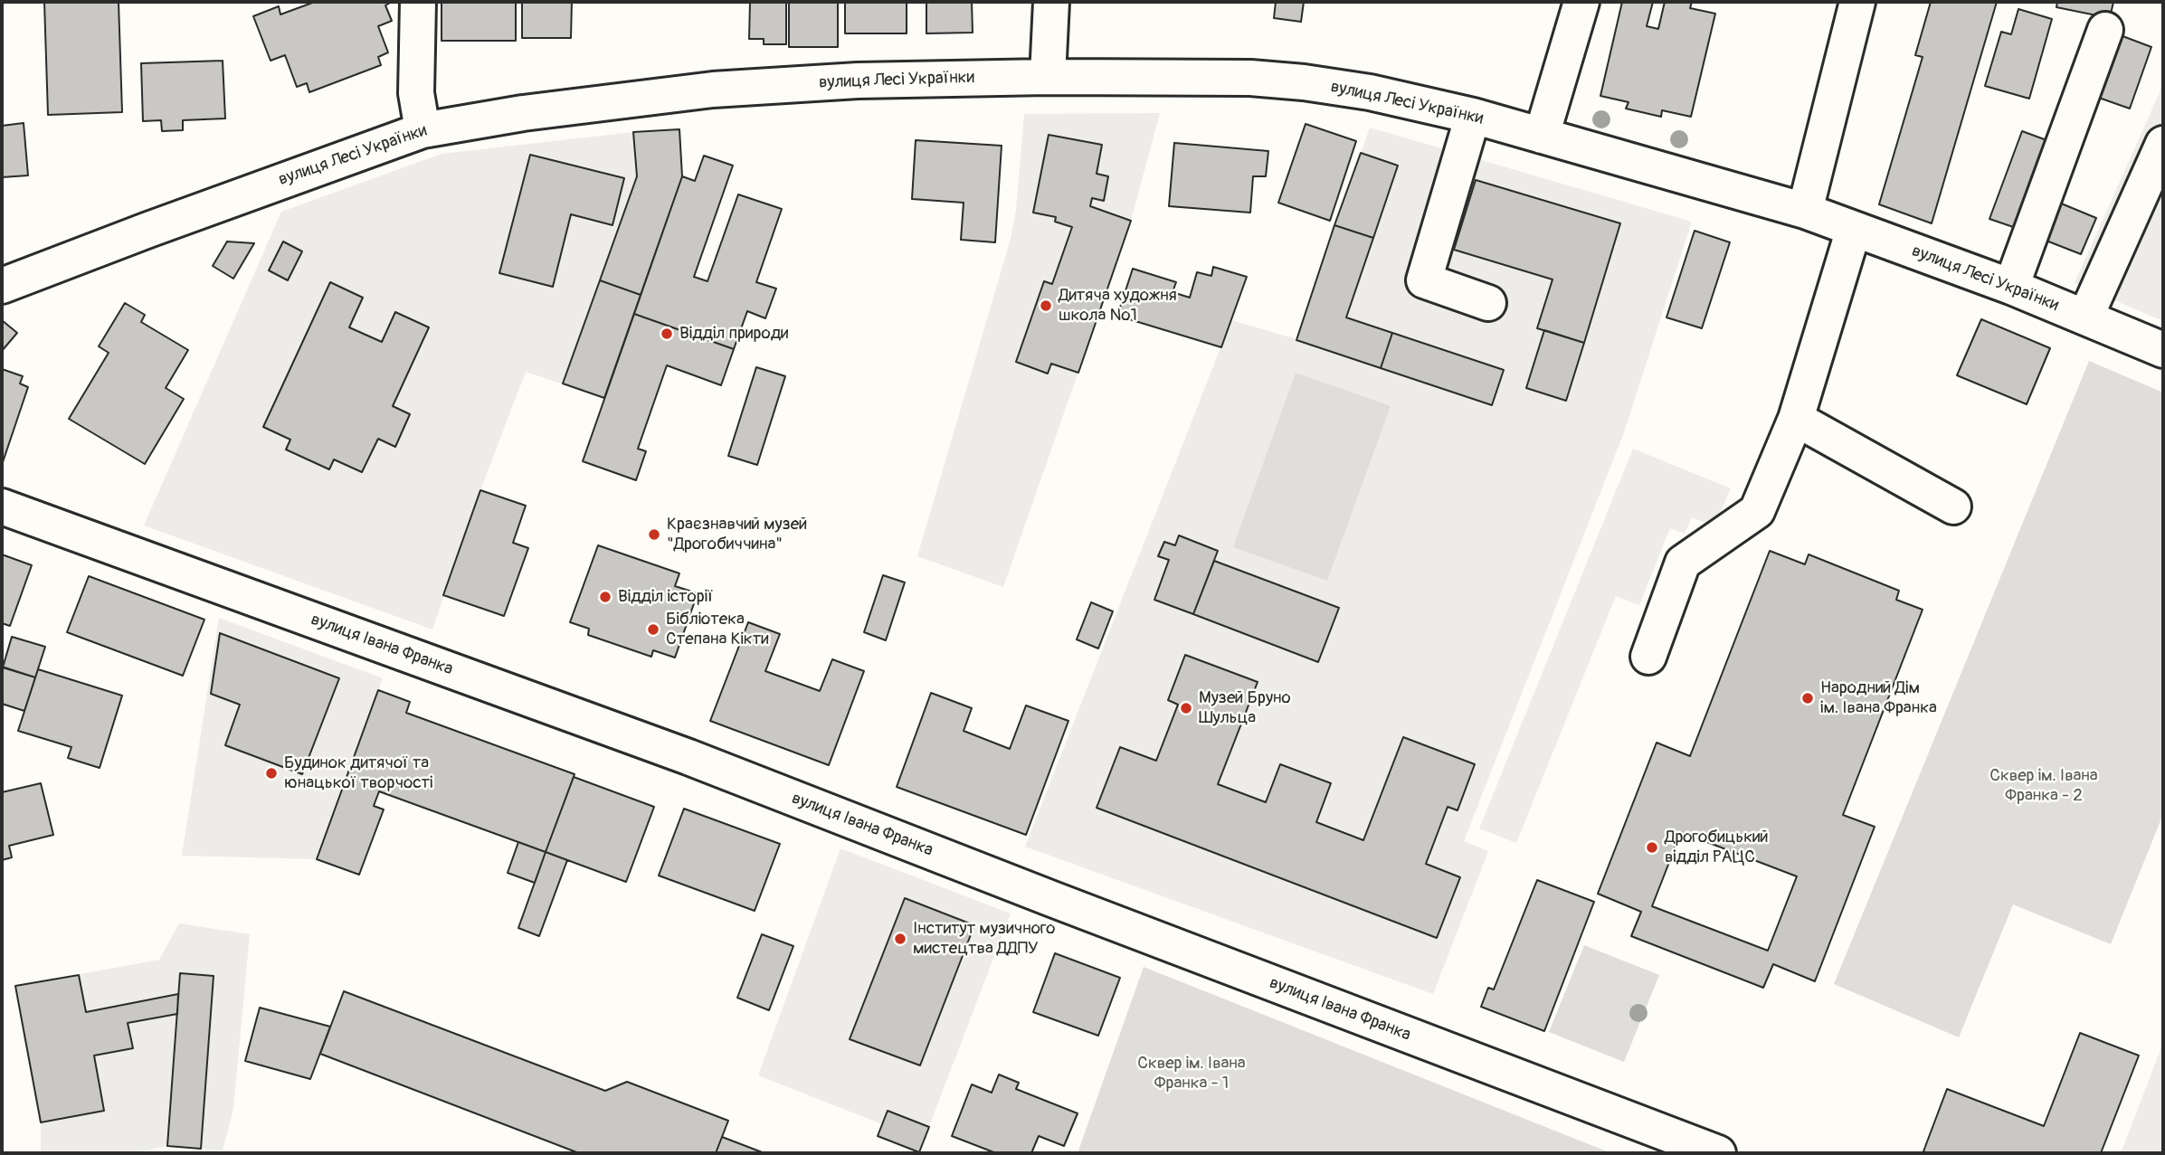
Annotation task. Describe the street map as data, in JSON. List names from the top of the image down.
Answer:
{
  "streets": {
    "street": ["вулиця Лесі Українки", "вулиця Івана Франка"]
  },
  "parks": ["Сквер ім. Івана Франка - 2", "Сквер ім. Івана Франка - 1"],
  "places": [
    "Дитяча художня школа №1",
    "Відділ природи",
    "Краєзнавчий музей \"Дрогобиччина\"",
    "Відділ історії",
    "Бібліотека Степана Кікти",
    "Народний Дім ім. Івана Франка",
    "Музей Бруно Шульца",
    "Будинок дитячої та юнацької творчості",
    "Дрогобицький відділ РАЦС",
    "Інститут музичного мистецтва ДДПУ"
  ]
}
